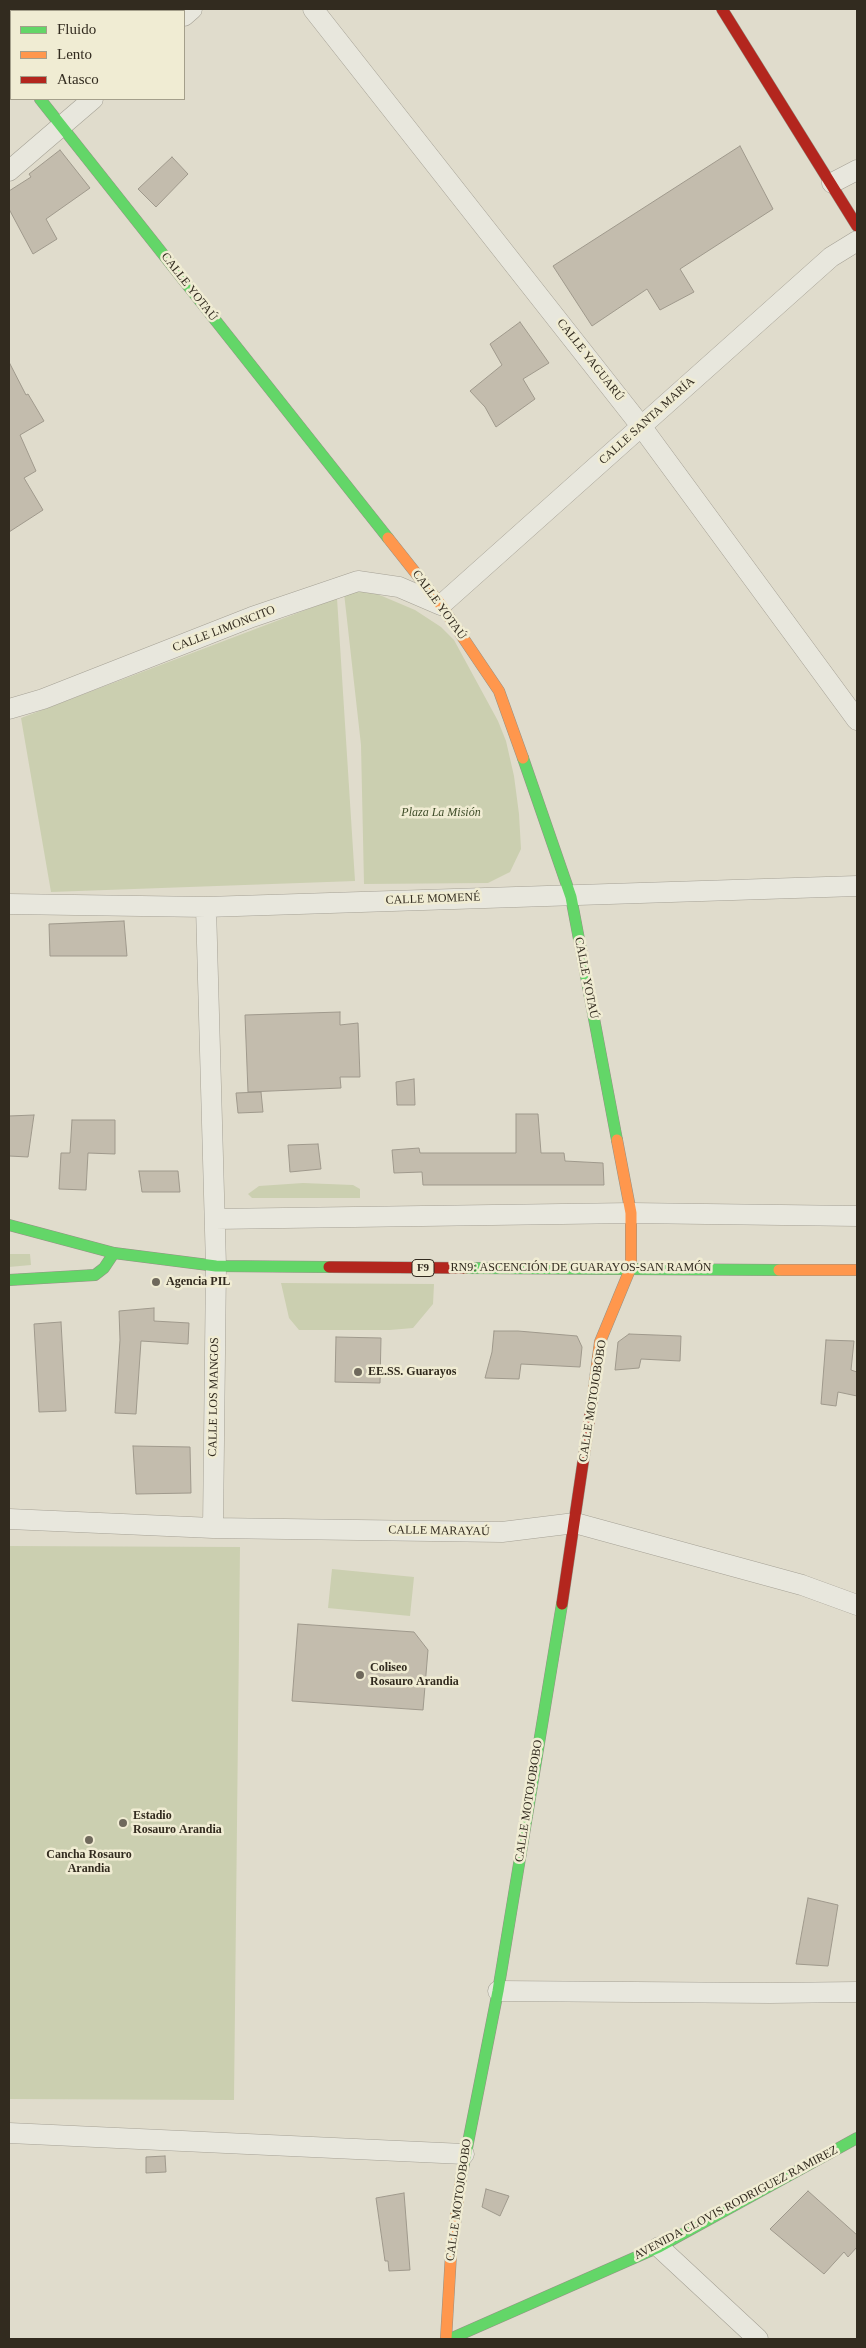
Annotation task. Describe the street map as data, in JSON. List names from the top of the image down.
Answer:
{
  "streets": {
    "main road": [
      "CALLE YOTAÚ",
      "F9",
      "RN9: ASCENCIÓN DE GUARAYOS-SAN RAMÓN",
      "CALLE MOTOJOBOBO",
      "AVENIDA CLOVIS RODRIGUEZ RAMIREZ"
    ],
    "street": [
      "CALLE YAGUARÚ",
      "CALLE SANTA MARÍA",
      "CALLE LIMONCITO",
      "CALLE MOMENÉ",
      "CALLE LOS MANGOS",
      "CALLE MARAYAÚ"
    ]
  },
  "crossings": [
    ["CALLE YOTAÚ", "CALLE SANTA MARÍA"],
    ["CALLE YOTAÚ", "CALLE LIMONCITO"],
    ["CALLE YOTAÚ", "CALLE MOMENÉ"],
    ["CALLE YOTAÚ", "RN9: ASCENCIÓN DE GUARAYOS-SAN RAMÓN"],
    ["CALLE YOTAÚ", "CALLE MOTOJOBOBO"],
    ["CALLE YAGUARÚ", "CALLE SANTA MARÍA"],
    ["CALLE SANTA MARÍA", "CALLE LIMONCITO"],
    ["CALLE MOMENÉ", "CALLE LOS MANGOS"],
    ["RN9: ASCENCIÓN DE GUARAYOS-SAN RAMÓN", "CALLE LOS MANGOS"],
    ["RN9: ASCENCIÓN DE GUARAYOS-SAN RAMÓN", "CALLE MOTOJOBOBO"],
    ["CALLE LOS MANGOS", "CALLE MARAYAÚ"],
    ["CALLE MOTOJOBOBO", "CALLE MARAYAÚ"]
  ],
  "parks": ["Plaza La Misión"],
  "places": [
    "Agencia PIL",
    "EE.SS. Guarayos",
    "Coliseo Rosauro Arandia",
    "Estadio Rosauro Arandia",
    "Cancha Rosauro Arandia"
  ],
  "legend": ["Fluido", "Lento", "Atasco"]
}
